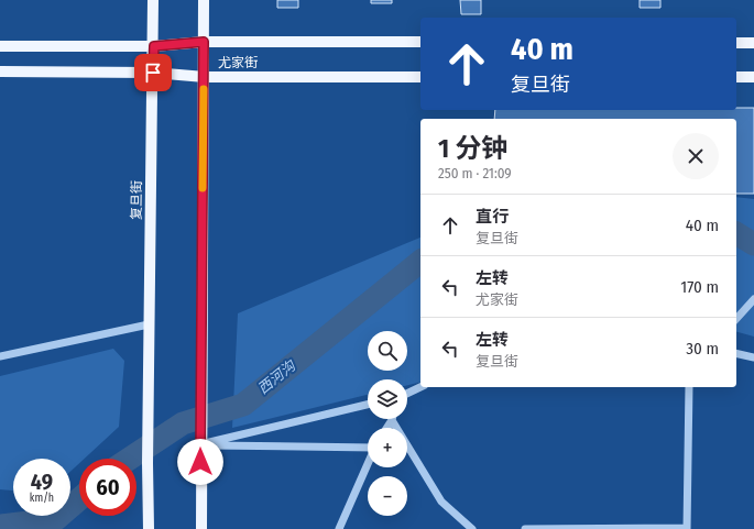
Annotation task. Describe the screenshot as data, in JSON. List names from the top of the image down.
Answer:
{
  "streets": {
    "main road": ["尤家街", "复旦街"]
  },
  "crossings": [
    ["尤家街", "复旦街"]
  ],
  "water": ["西河沟"],
  "page": {
    "turn": ["40 m", "复旦街"],
    "heading": ["1 分钟", "250 m · 21:09"],
    "list": [
      {
        "name": "直行",
        "note": "复旦街",
        "value": "40 m"
      },
      {
        "name": "左转",
        "note": "尤家街",
        "value": "170 m"
      },
      {
        "name": "左转",
        "note": "复旦街",
        "value": "30 m"
      }
    ],
    "map_buttons": ["+", "−"],
    "speed": "49 km/h",
    "limit": "60"
  }
}
